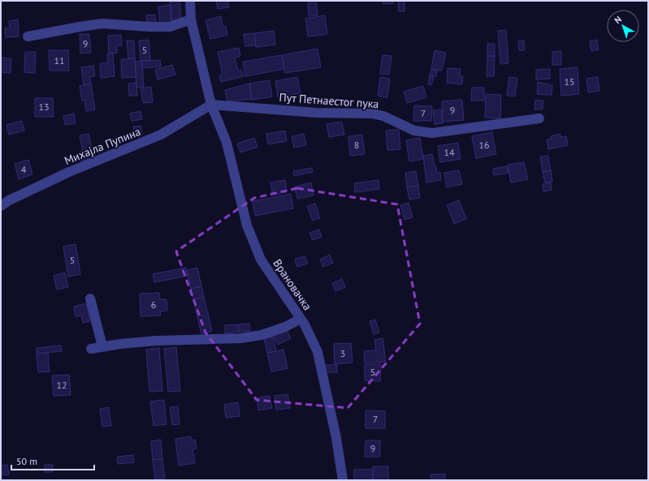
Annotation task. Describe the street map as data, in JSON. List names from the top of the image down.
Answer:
{
  "streets": {
    "street": ["Пут Петнаестог пука", "Михајла Пупина", "Врановачка"]
  },
  "crossings": [
    ["Пут Петнаестог пука", "Михајла Пупина"],
    ["Пут Петнаестог пука", "Врановачка"],
    ["Михајла Пупина", "Врановачка"]
  ],
  "house_numbers": [
    "9",
    "5",
    "11",
    "15",
    "13",
    "9",
    "7",
    "8",
    "16",
    "14",
    "4",
    "5",
    "6",
    "3",
    "5",
    "12",
    "7",
    "9"
  ],
  "scale_bar": "50 m",
  "north": "top left"
}
